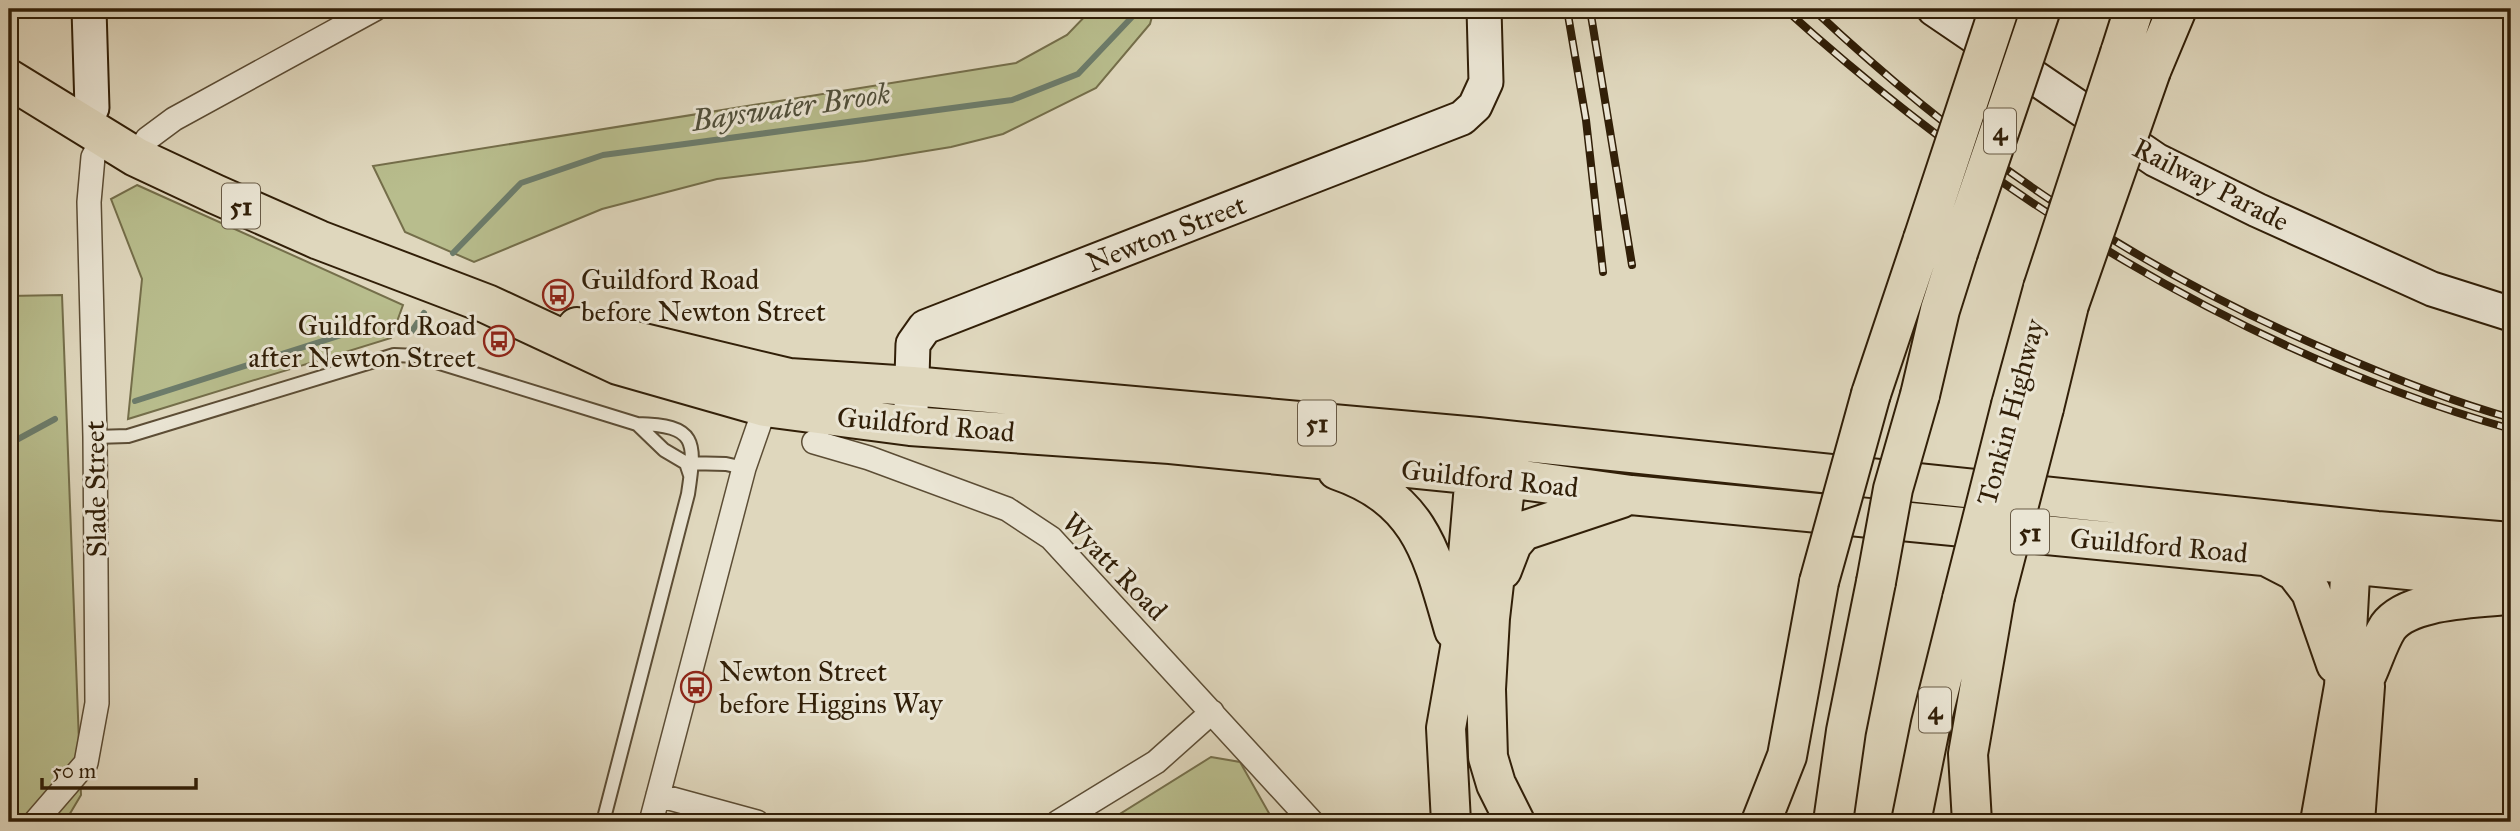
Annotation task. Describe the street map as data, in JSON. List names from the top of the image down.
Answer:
{
  "streets": {
    "highway": [
      "4",
      "51",
      "Tonkin Highway",
      "Guildford Road"
    ],
    "street": [
      "Railway Parade",
      "Newton Street",
      "Slade Street",
      "Wyatt Road"
    ]
  },
  "crossings": [
    ["Newton Street", "Guildford Road"],
    ["Guildford Road", "Slade Street"]
  ],
  "water": ["Bayswater Brook"],
  "places": {
    "bus stop": ["Guildford Road before Newton Street", "Guildford Road after Newton Street", "Newton Street before Higgins Way"]
  },
  "scale_bar": "50 m"
}
